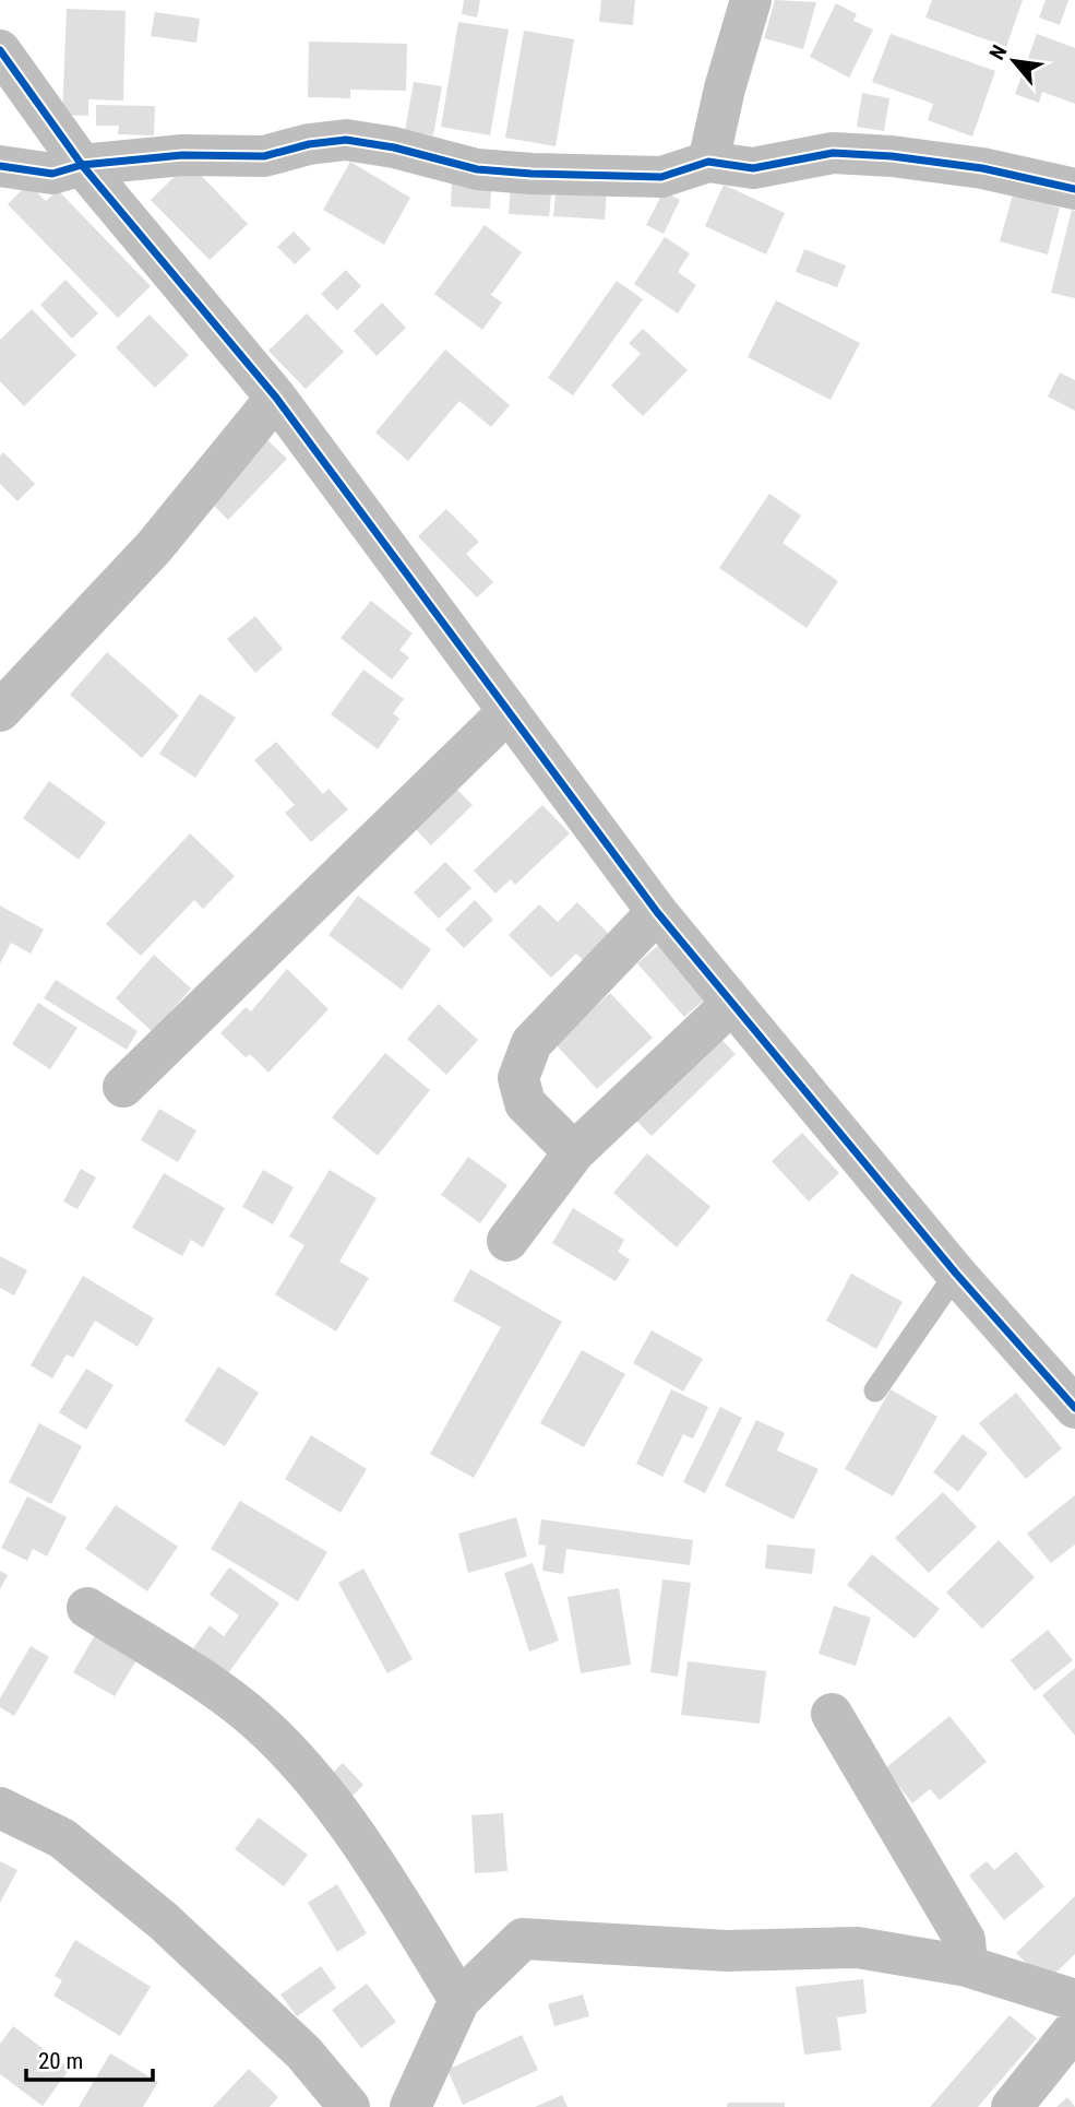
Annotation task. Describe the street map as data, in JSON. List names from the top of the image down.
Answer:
{
  "scale_bar": "20 m",
  "north": "top left"
}
